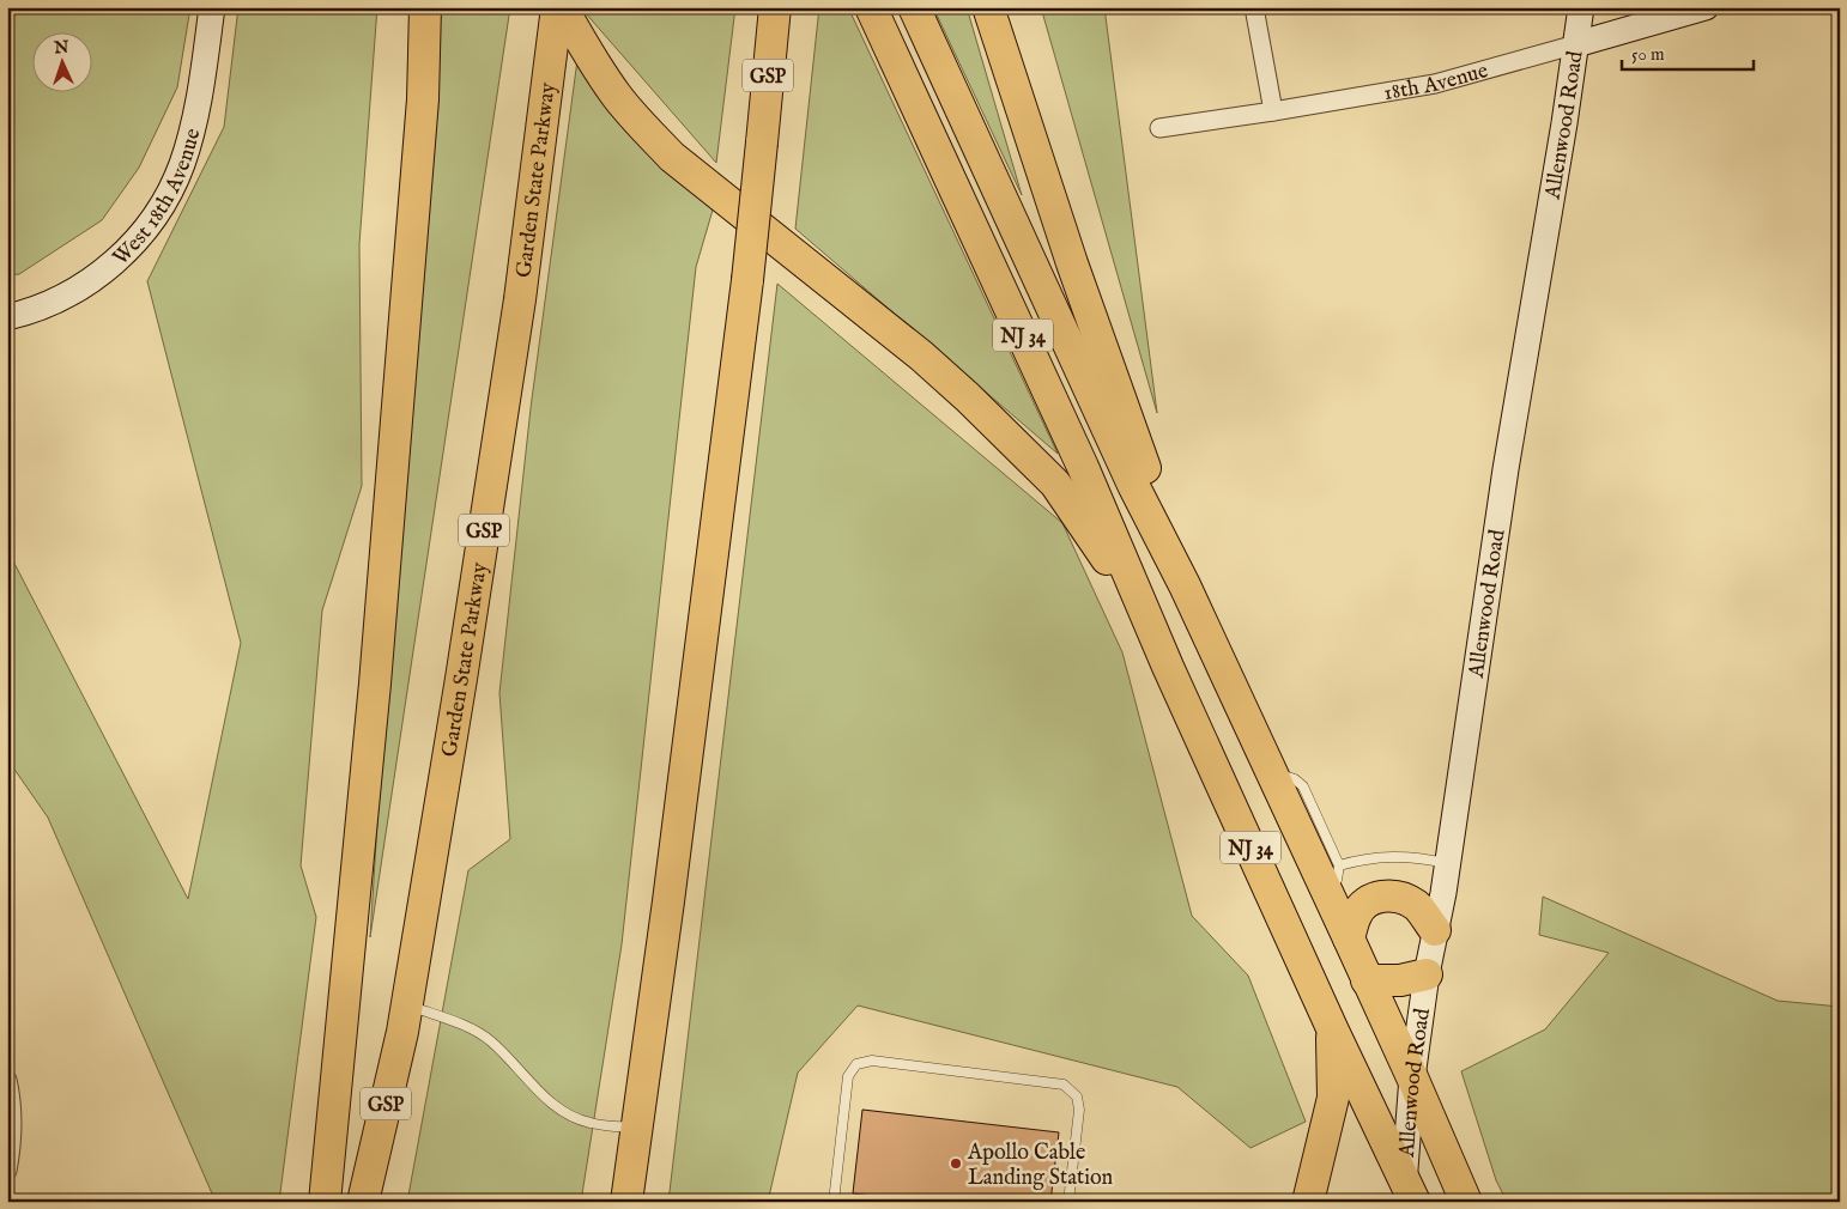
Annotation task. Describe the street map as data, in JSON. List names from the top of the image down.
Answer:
{
  "streets": {
    "highway": ["GSP", "Garden State Parkway", "NJ 34"],
    "street": ["18th Avenue", "Allenwood Road", "West 18th Avenue"]
  },
  "crossings": [
    ["18th Avenue", "Allenwood Road"],
    ["Allenwood Road", "NJ 34"]
  ],
  "places": ["Apollo Cable Landing Station"],
  "scale_bar": "50 m",
  "north": "top"
}
